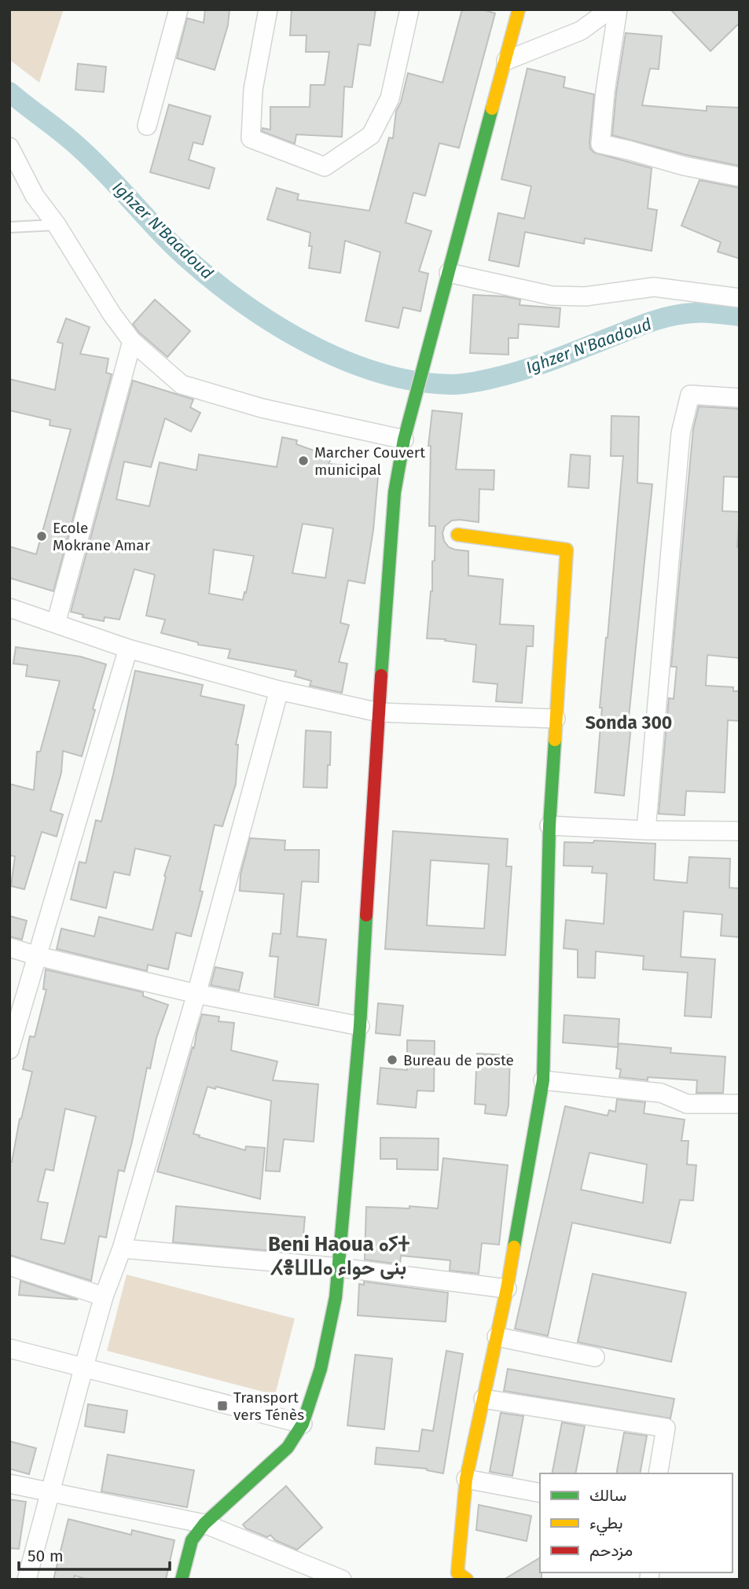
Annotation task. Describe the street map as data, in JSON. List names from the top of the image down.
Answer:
{
  "districts": ["Sonda 300", "Beni Haoua ⴰⵢⵜ ⵃⴻⵡⵡⴰ بنى حواء"],
  "water": ["Ighzer N'Baadoud"],
  "places": {
    "other": ["Marcher Couvert municipal", "Ecole Mokrane Amar", "Bureau de poste"],
    "transit": ["Transport vers Ténès"]
  },
  "legend": ["سالك", "بطيء", "مزدحم"],
  "scale_bar": "50 m"
}
